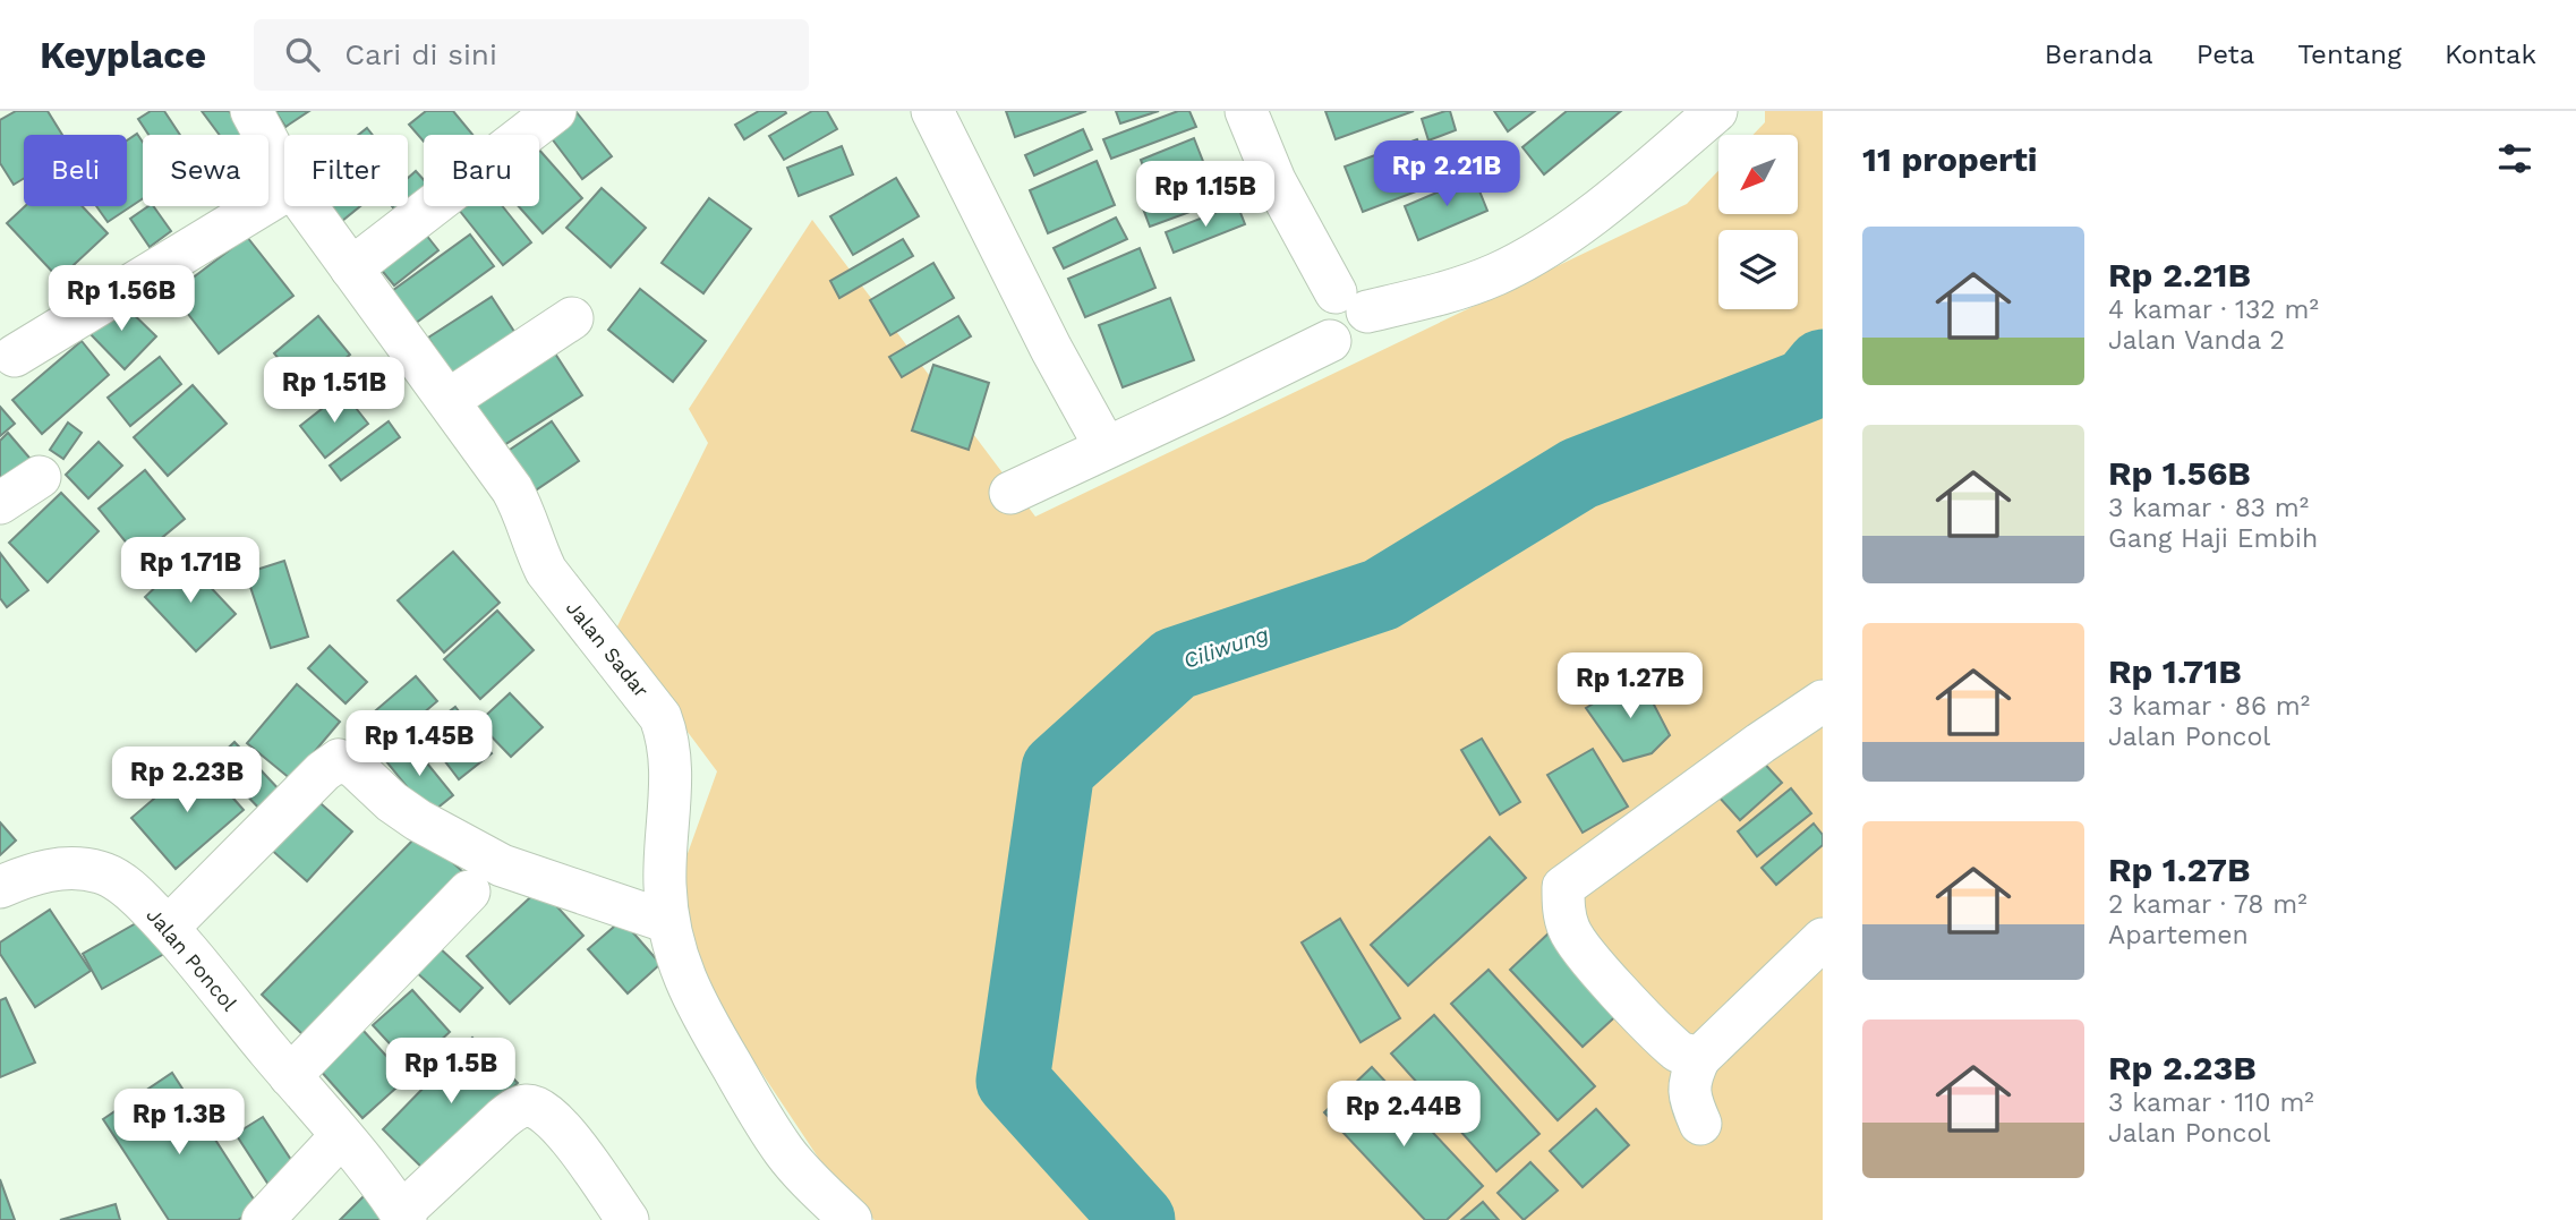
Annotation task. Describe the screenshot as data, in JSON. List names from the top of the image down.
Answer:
{
  "streets": {
    "street": ["Jalan Sadar", "Jalan Poncol"]
  },
  "water": ["Ciliwung"],
  "north": "bottom left",
  "page": {
    "header": "Keyplace",
    "search": "Cari di sini",
    "nav": [
      "Beranda",
      "Peta",
      "Tentang",
      "Kontak"
    ],
    "heading": "11 properti",
    "chip": [
      "Beli",
      "Sewa",
      "Filter",
      "Baru"
    ],
    "price": [
      "Rp 2.21B",
      "Rp 1.15B",
      "Rp 1.56B",
      "Rp 1.51B",
      "Rp 1.71B",
      "Rp 1.27B",
      "Rp 1.45B",
      "Rp 2.23B",
      "Rp 1.5B",
      "Rp 2.44B",
      "Rp 1.3B"
    ],
    "list": [
      {
        "name": "Rp 2.21B",
        "note": "4 kamar · 132 m² · Jalan Vanda 2"
      },
      {
        "name": "Rp 1.56B",
        "note": "3 kamar · 83 m² · Gang Haji Embih"
      },
      {
        "name": "Rp 1.71B",
        "note": "3 kamar · 86 m² · Jalan Poncol"
      },
      {
        "name": "Rp 1.27B",
        "note": "2 kamar · 78 m² · Apartemen"
      },
      {
        "name": "Rp 2.23B",
        "note": "3 kamar · 110 m² · Jalan Poncol"
      }
    ]
  }
}
